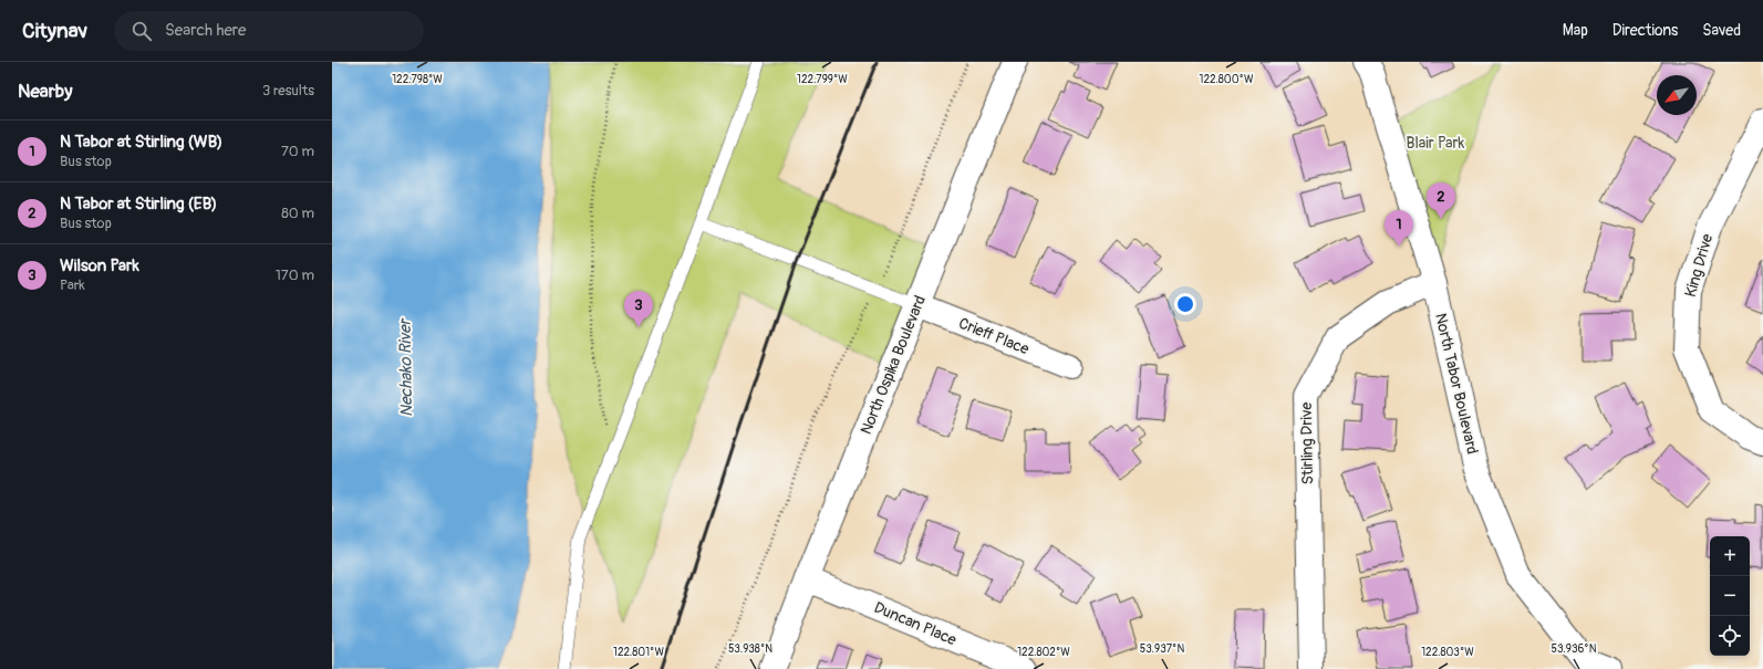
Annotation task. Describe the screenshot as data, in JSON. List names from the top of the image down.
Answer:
{
  "streets": {
    "street": [
      "King Drive",
      "Crieff Place",
      "North Ospika Boulevard",
      "North Tabor Boulevard",
      "Stirling Drive",
      "Duncan Place"
    ]
  },
  "crossings": [
    ["Crieff Place", "North Ospika Boulevard"],
    ["North Ospika Boulevard", "Duncan Place"],
    ["North Tabor Boulevard", "Stirling Drive"]
  ],
  "water": ["Nechako River"],
  "parks": ["Blair Park"],
  "north": "bottom left",
  "page": {
    "header": "Citynav",
    "search": "Search here",
    "nav": ["Map", "Directions", "Saved"],
    "heading": ["Nearby", "3 results"],
    "list": [
      {
        "mark": "1",
        "name": "N Tabor at Stirling (WB)",
        "note": "Bus stop",
        "value": "70 m"
      },
      {
        "mark": "2",
        "name": "N Tabor at Stirling (EB)",
        "note": "Bus stop",
        "value": "80 m"
      },
      {
        "mark": "3",
        "name": "Wilson Park",
        "note": "Park",
        "value": "170 m"
      }
    ],
    "pins": ["2", "1", "3"],
    "map_buttons": ["+", "−"]
  },
  "coordinates": [
    "122.798°W",
    "122.799°W",
    "122.800°W",
    "53.938°N",
    "53.937°N",
    "53.936°N",
    "122.801°W",
    "122.802°W",
    "122.803°W"
  ]
}
